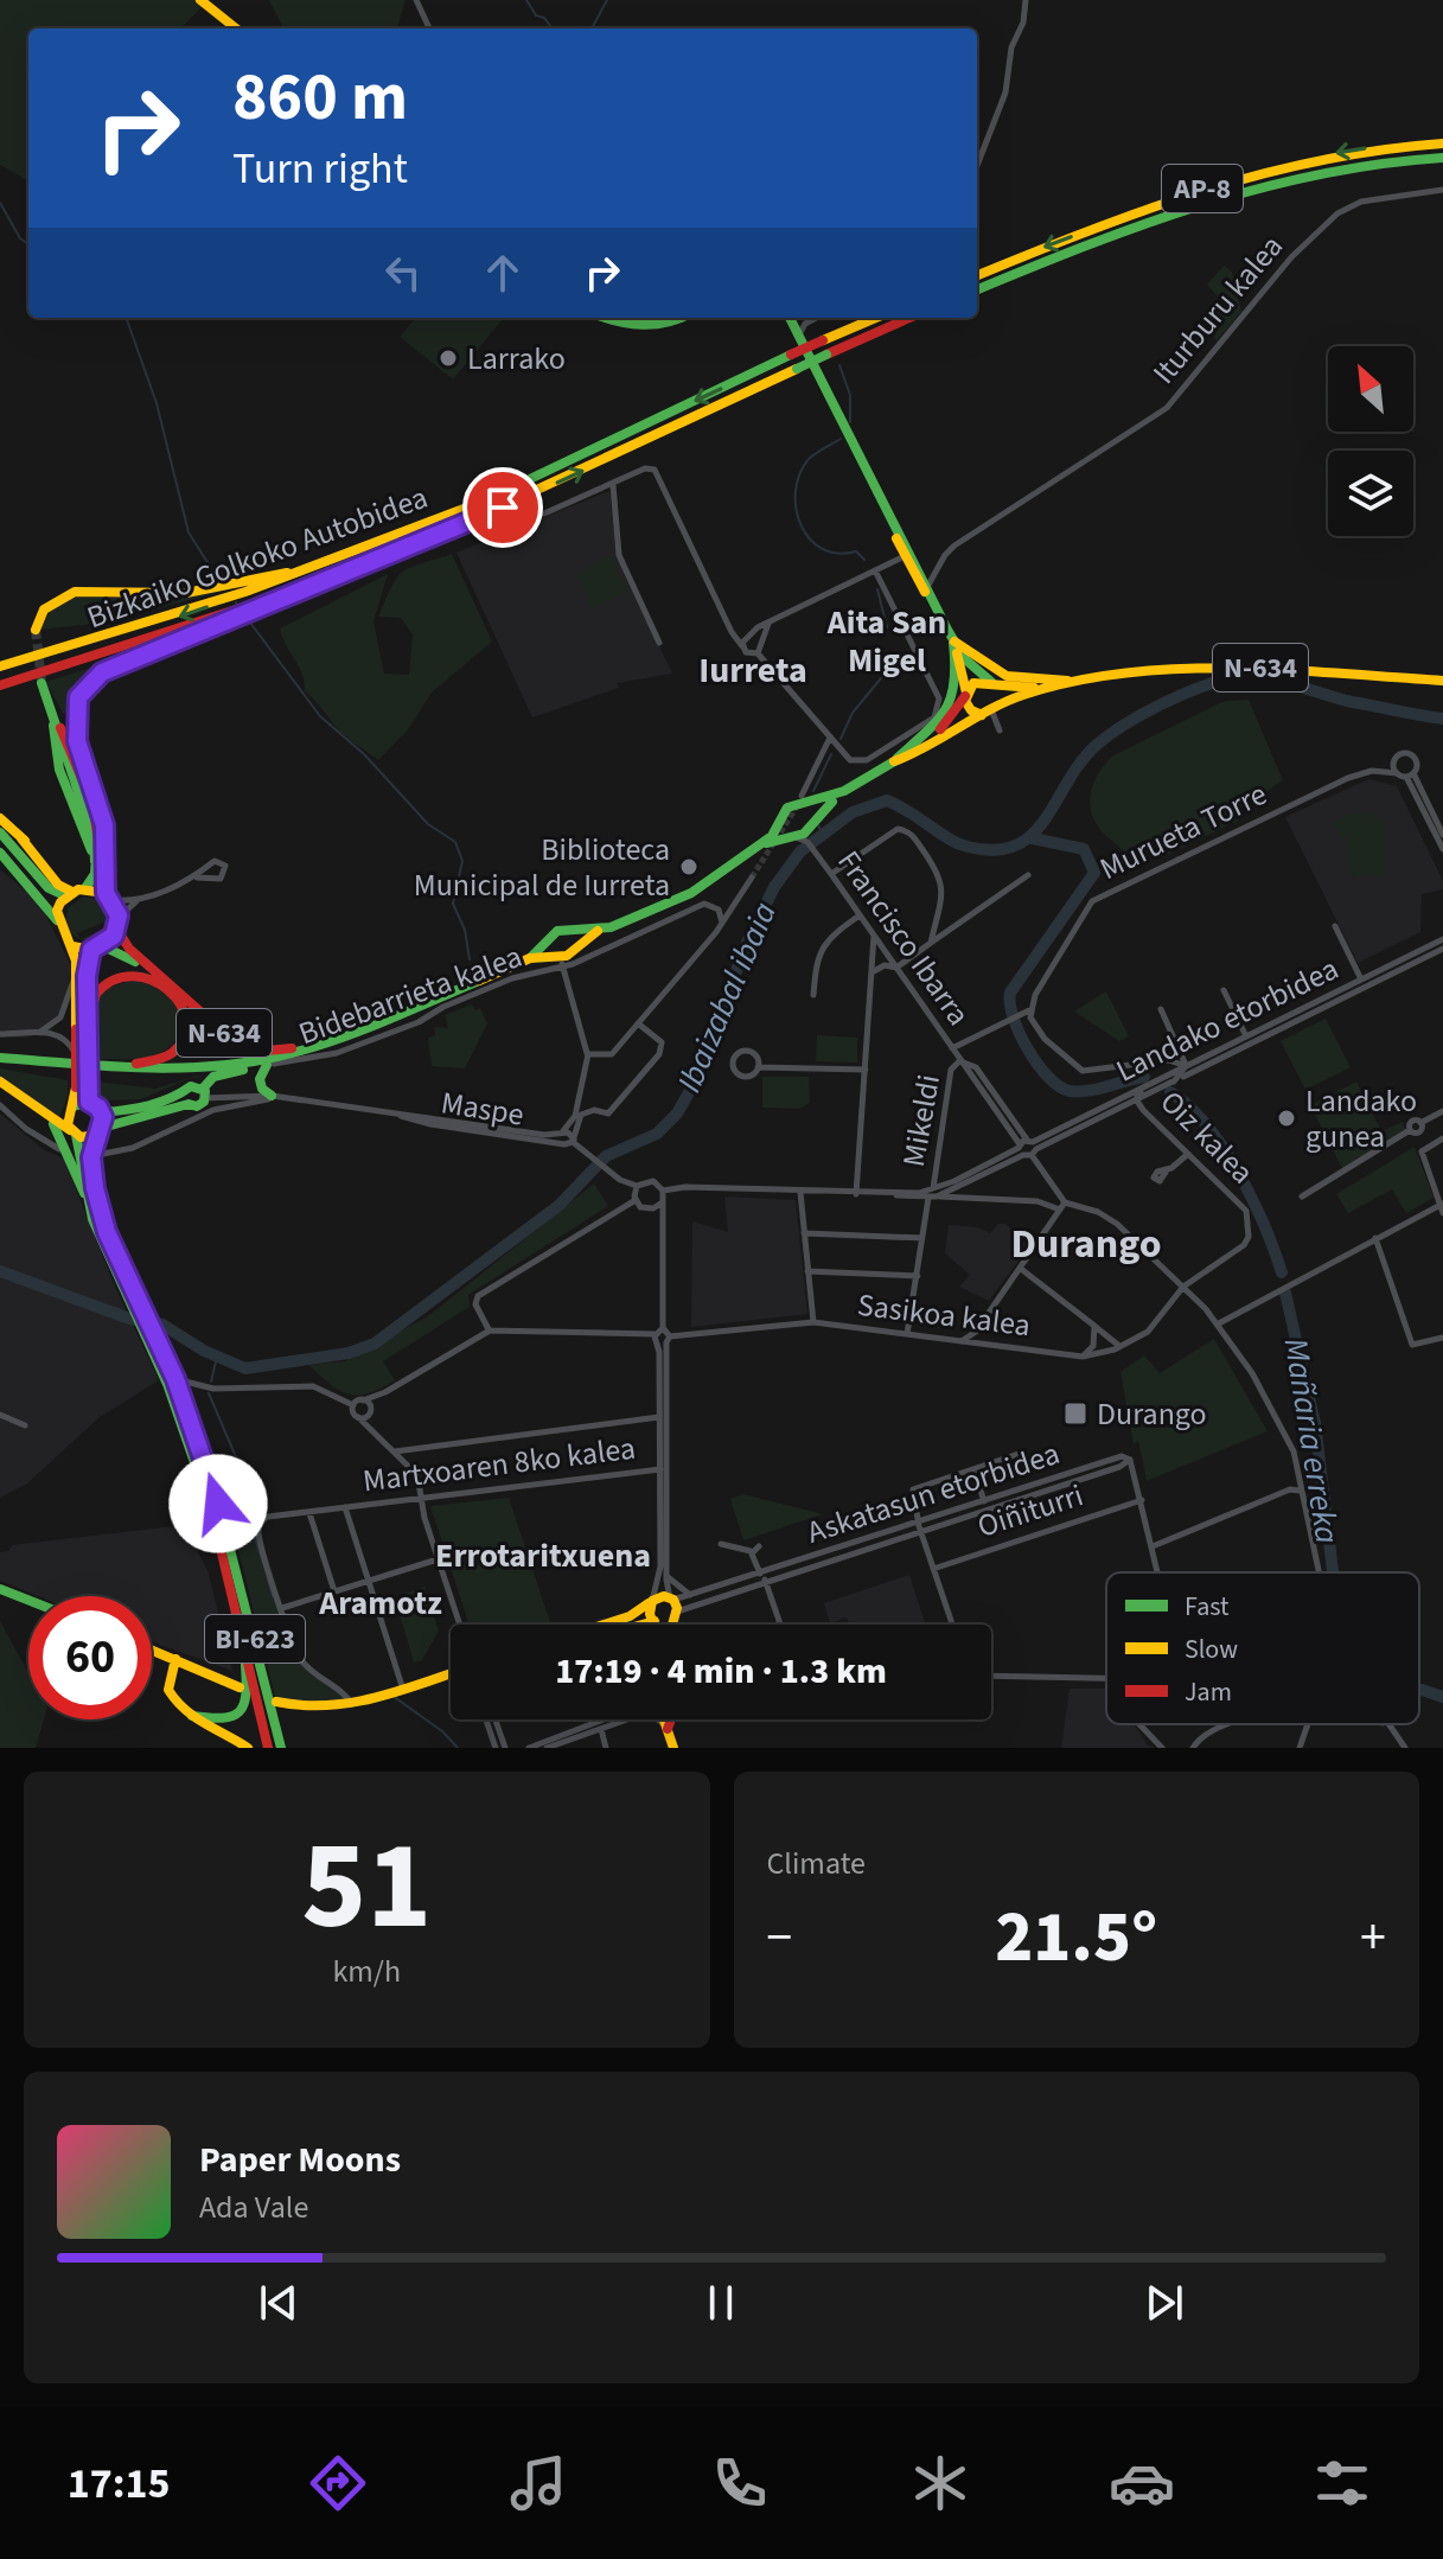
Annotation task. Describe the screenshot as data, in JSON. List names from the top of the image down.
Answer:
{
  "streets": {
    "main road": [
      "AP-8",
      "Bizkaiko Golkoko Autobidea",
      "N-634",
      "Bidebarrieta kalea",
      "BI-623"
    ],
    "street": [
      "Iturburu kalea",
      "Murueta Torre",
      "Francisco Ibarra",
      "Landako etorbidea",
      "Maspe",
      "Mikeldi",
      "Oiz kalea",
      "Sasikoa kalea",
      "Martxoaren 8ko kalea",
      "Askatasun etorbidea",
      "Oiñiturri"
    ]
  },
  "crossings": [
    ["N-634", "Francisco Ibarra"],
    ["N-634", "Bidebarrieta kalea"],
    ["Francisco Ibarra", "Landako etorbidea"],
    ["Francisco Ibarra", "Mikeldi"],
    ["Landako etorbidea", "Mikeldi"],
    ["Landako etorbidea", "Oiz kalea"],
    ["Oiz kalea", "Sasikoa kalea"]
  ],
  "districts": [
    "Aita San Migel",
    "Iurreta",
    "Durango",
    "Errotaritxuena",
    "Aramotz"
  ],
  "water": ["Ibaizabal ibaia", "Mañaria erreka"],
  "places": {
    "other": ["Larrako", "Biblioteca Municipal de Iurreta", "Landako gunea"],
    "transit": ["Durango"]
  },
  "legend": ["Fast", "Slow", "Jam"],
  "north": "top left",
  "page": {
    "turn": ["860 m", "Turn right"],
    "limit": "60",
    "trip": "17:19 · 4 min · 1.3 km",
    "tile": [
      ["51", "km/h"],
      "Climate"
    ],
    "heat": ["−", "21.5°", "+"],
    "song": ["Paper Moons", "Ada Vale"],
    "tabs": "17:15"
  }
}
